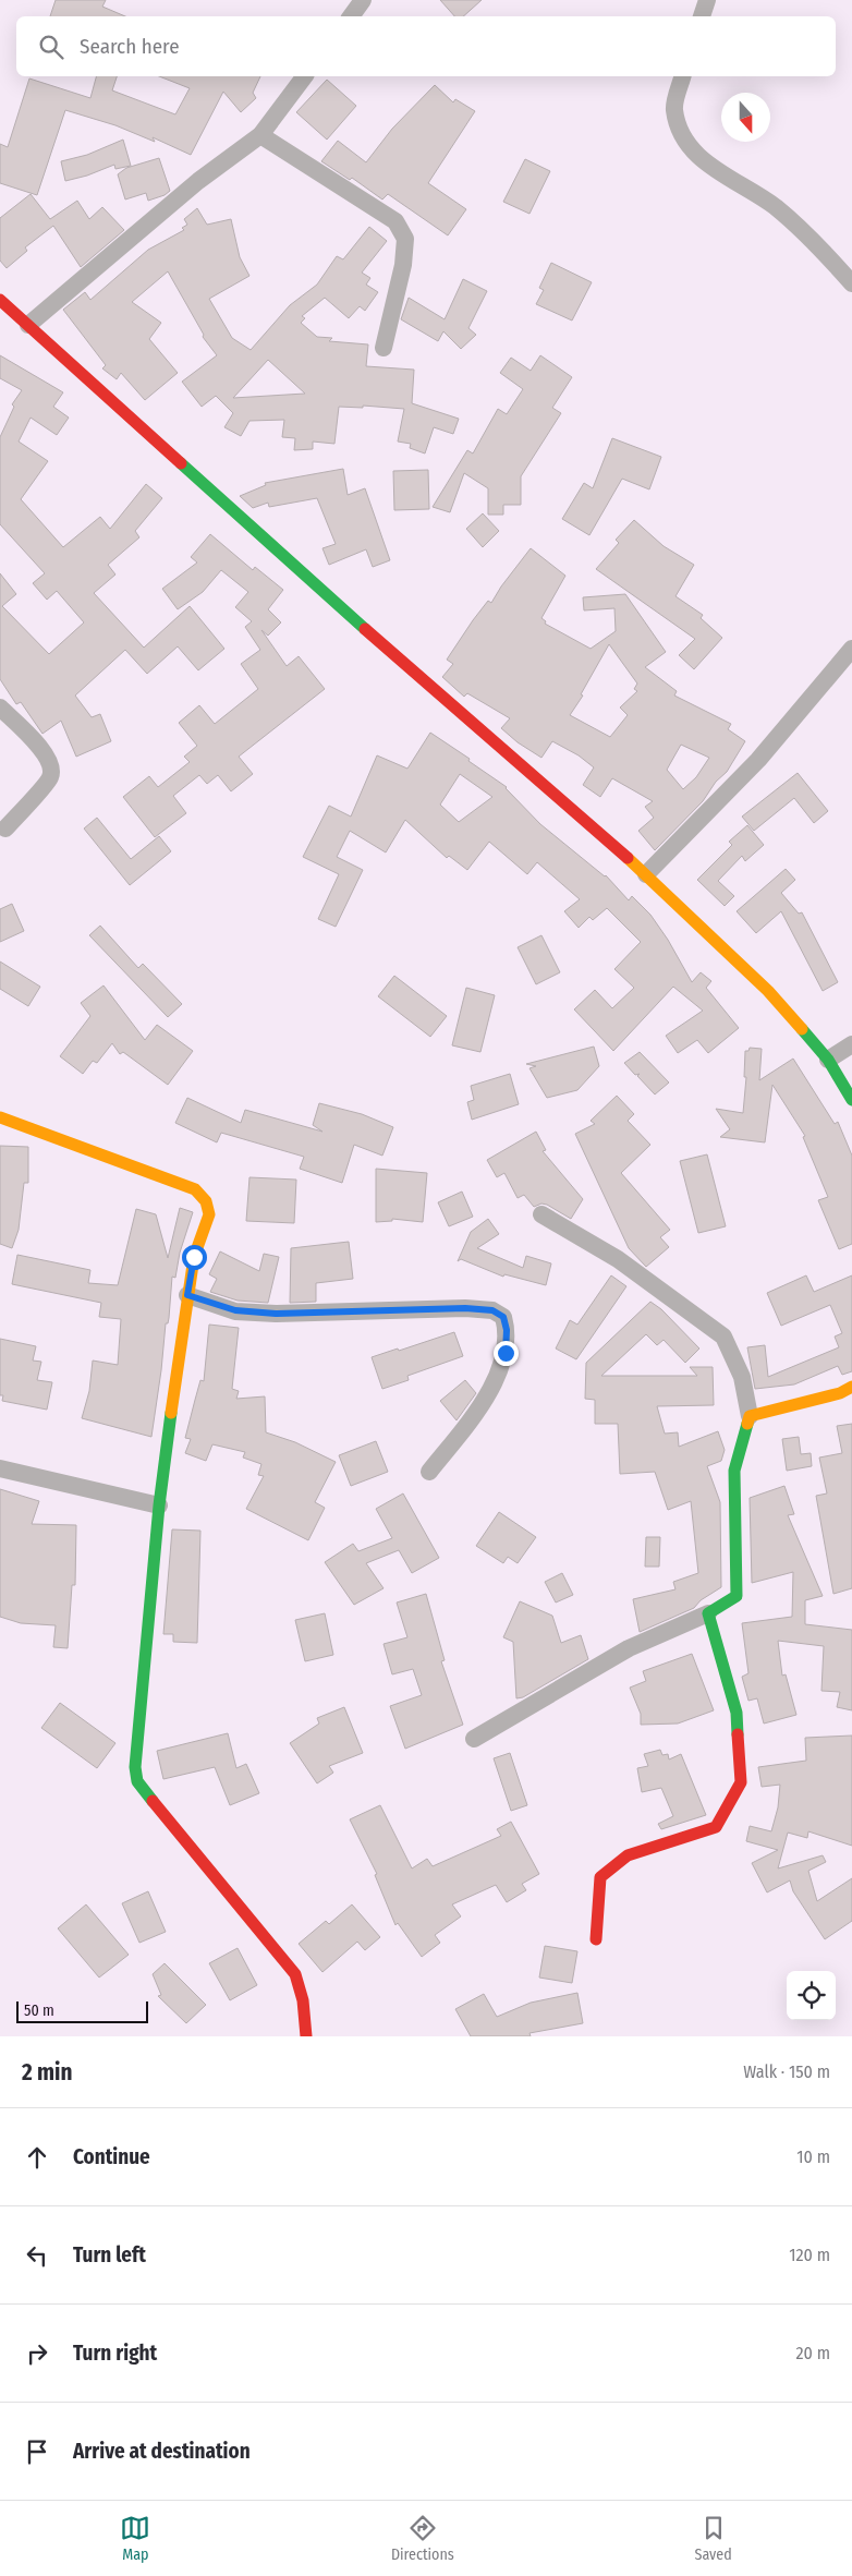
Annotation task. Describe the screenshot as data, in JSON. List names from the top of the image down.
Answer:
{
  "scale_bar": "50 m",
  "north": "bottom",
  "page": {
    "search": "Search here",
    "scale": "50 m",
    "heading": ["2 min", "Walk · 150 m"],
    "list": [
      ["Continue", "10 m"],
      ["Turn left", "120 m"],
      ["Turn right", "20 m"],
      "Arrive at destination"
    ],
    "nav": ["Map", "Directions", "Saved"]
  }
}
